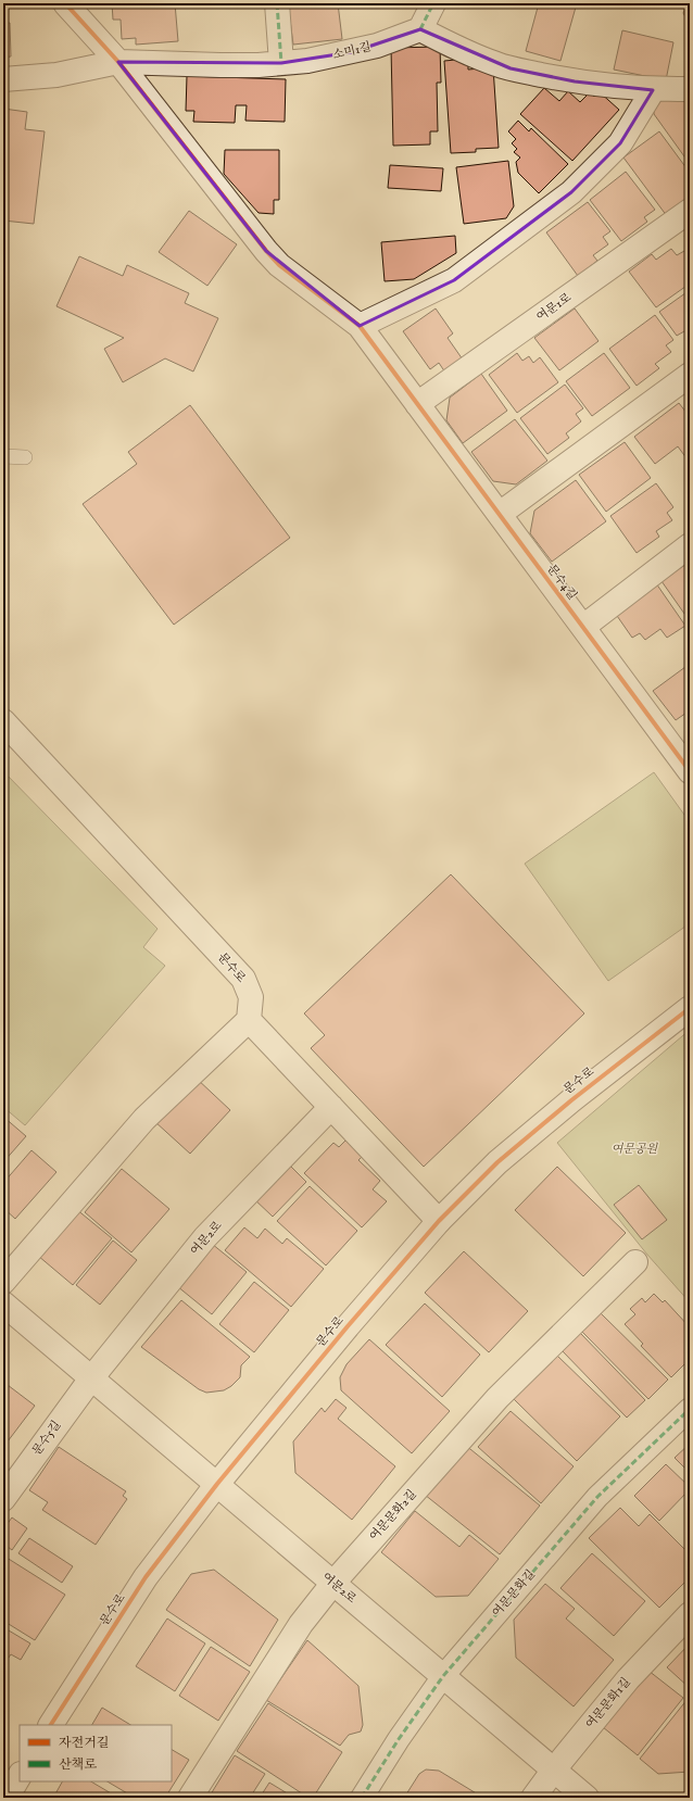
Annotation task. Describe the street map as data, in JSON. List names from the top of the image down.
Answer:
{
  "streets": {
    "street": [
      "소미1길",
      "여문1로",
      "문수4길",
      "문수로",
      "여문2로",
      "문수5길",
      "여문문화2길",
      "여문문화길",
      "여문문화1길"
    ]
  },
  "crossings": [
    ["소미1길", "문수4길"],
    ["여문1로", "문수4길"],
    ["문수로", "여문2로"],
    ["여문2로", "문수5길"],
    ["여문2로", "여문문화2길"],
    ["여문2로", "여문문화길"],
    ["여문2로", "여문문화1길"]
  ],
  "parks": ["여문공원"],
  "legend": ["자전거길", "산책로"]
}
